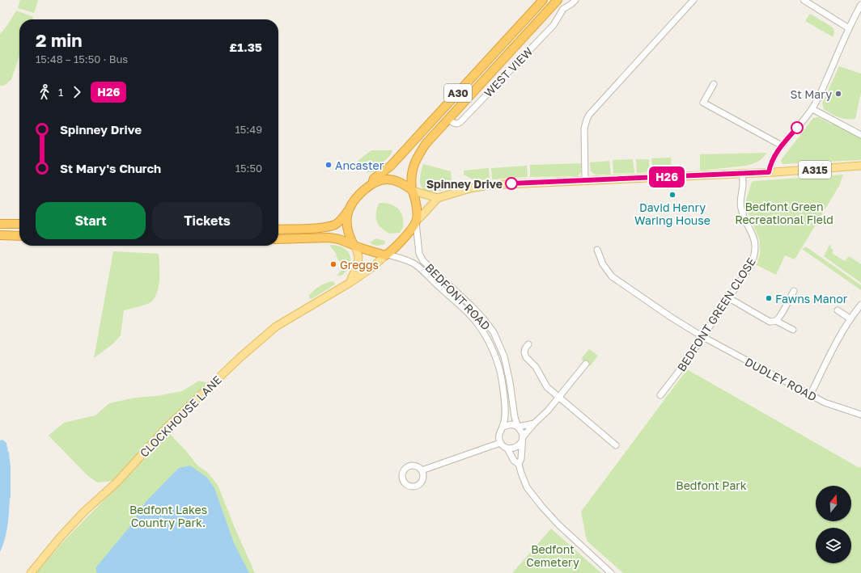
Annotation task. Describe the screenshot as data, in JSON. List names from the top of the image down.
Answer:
{
  "streets": {
    "highway": ["A30"],
    "main road": ["A315", "CLOCKHOUSE LANE"],
    "street": [
      "WEST VIEW",
      "BEDFONT ROAD",
      "BEDFONT GREEN CLOSE",
      "DUDLEY ROAD"
    ]
  },
  "crossings": [
    ["WEST VIEW", "A30"],
    ["A30", "BEDFONT ROAD"],
    ["A30", "CLOCKHOUSE LANE"],
    ["A315", "BEDFONT GREEN CLOSE"],
    ["BEDFONT ROAD", "CLOCKHOUSE LANE"],
    ["BEDFONT GREEN CLOSE", "DUDLEY ROAD"]
  ],
  "parks": [
    "Bedfont Green Recreational Field",
    "Bedfont Park",
    "Bedfont Lakes Country Park.",
    "Bedfont Cemetery"
  ],
  "places": [
    "St Mary",
    "Ancaster",
    "Spinney Drive",
    "David Henry Waring House",
    "Greggs",
    "Fawns Manor"
  ],
  "lines": ["bus line H26"],
  "north": "top",
  "page": {
    "on_map": "H26",
    "heading": ["2 min", "15:48 – 15:50 · Bus", "£1.35"],
    "legs": ["1", "H26"],
    "list": [
      {
        "name": "Spinney Drive",
        "value": "15:49"
      },
      {
        "name": "St Mary's Church",
        "value": "15:50"
      }
    ],
    "buttons": ["Start", "Tickets"]
  }
}
